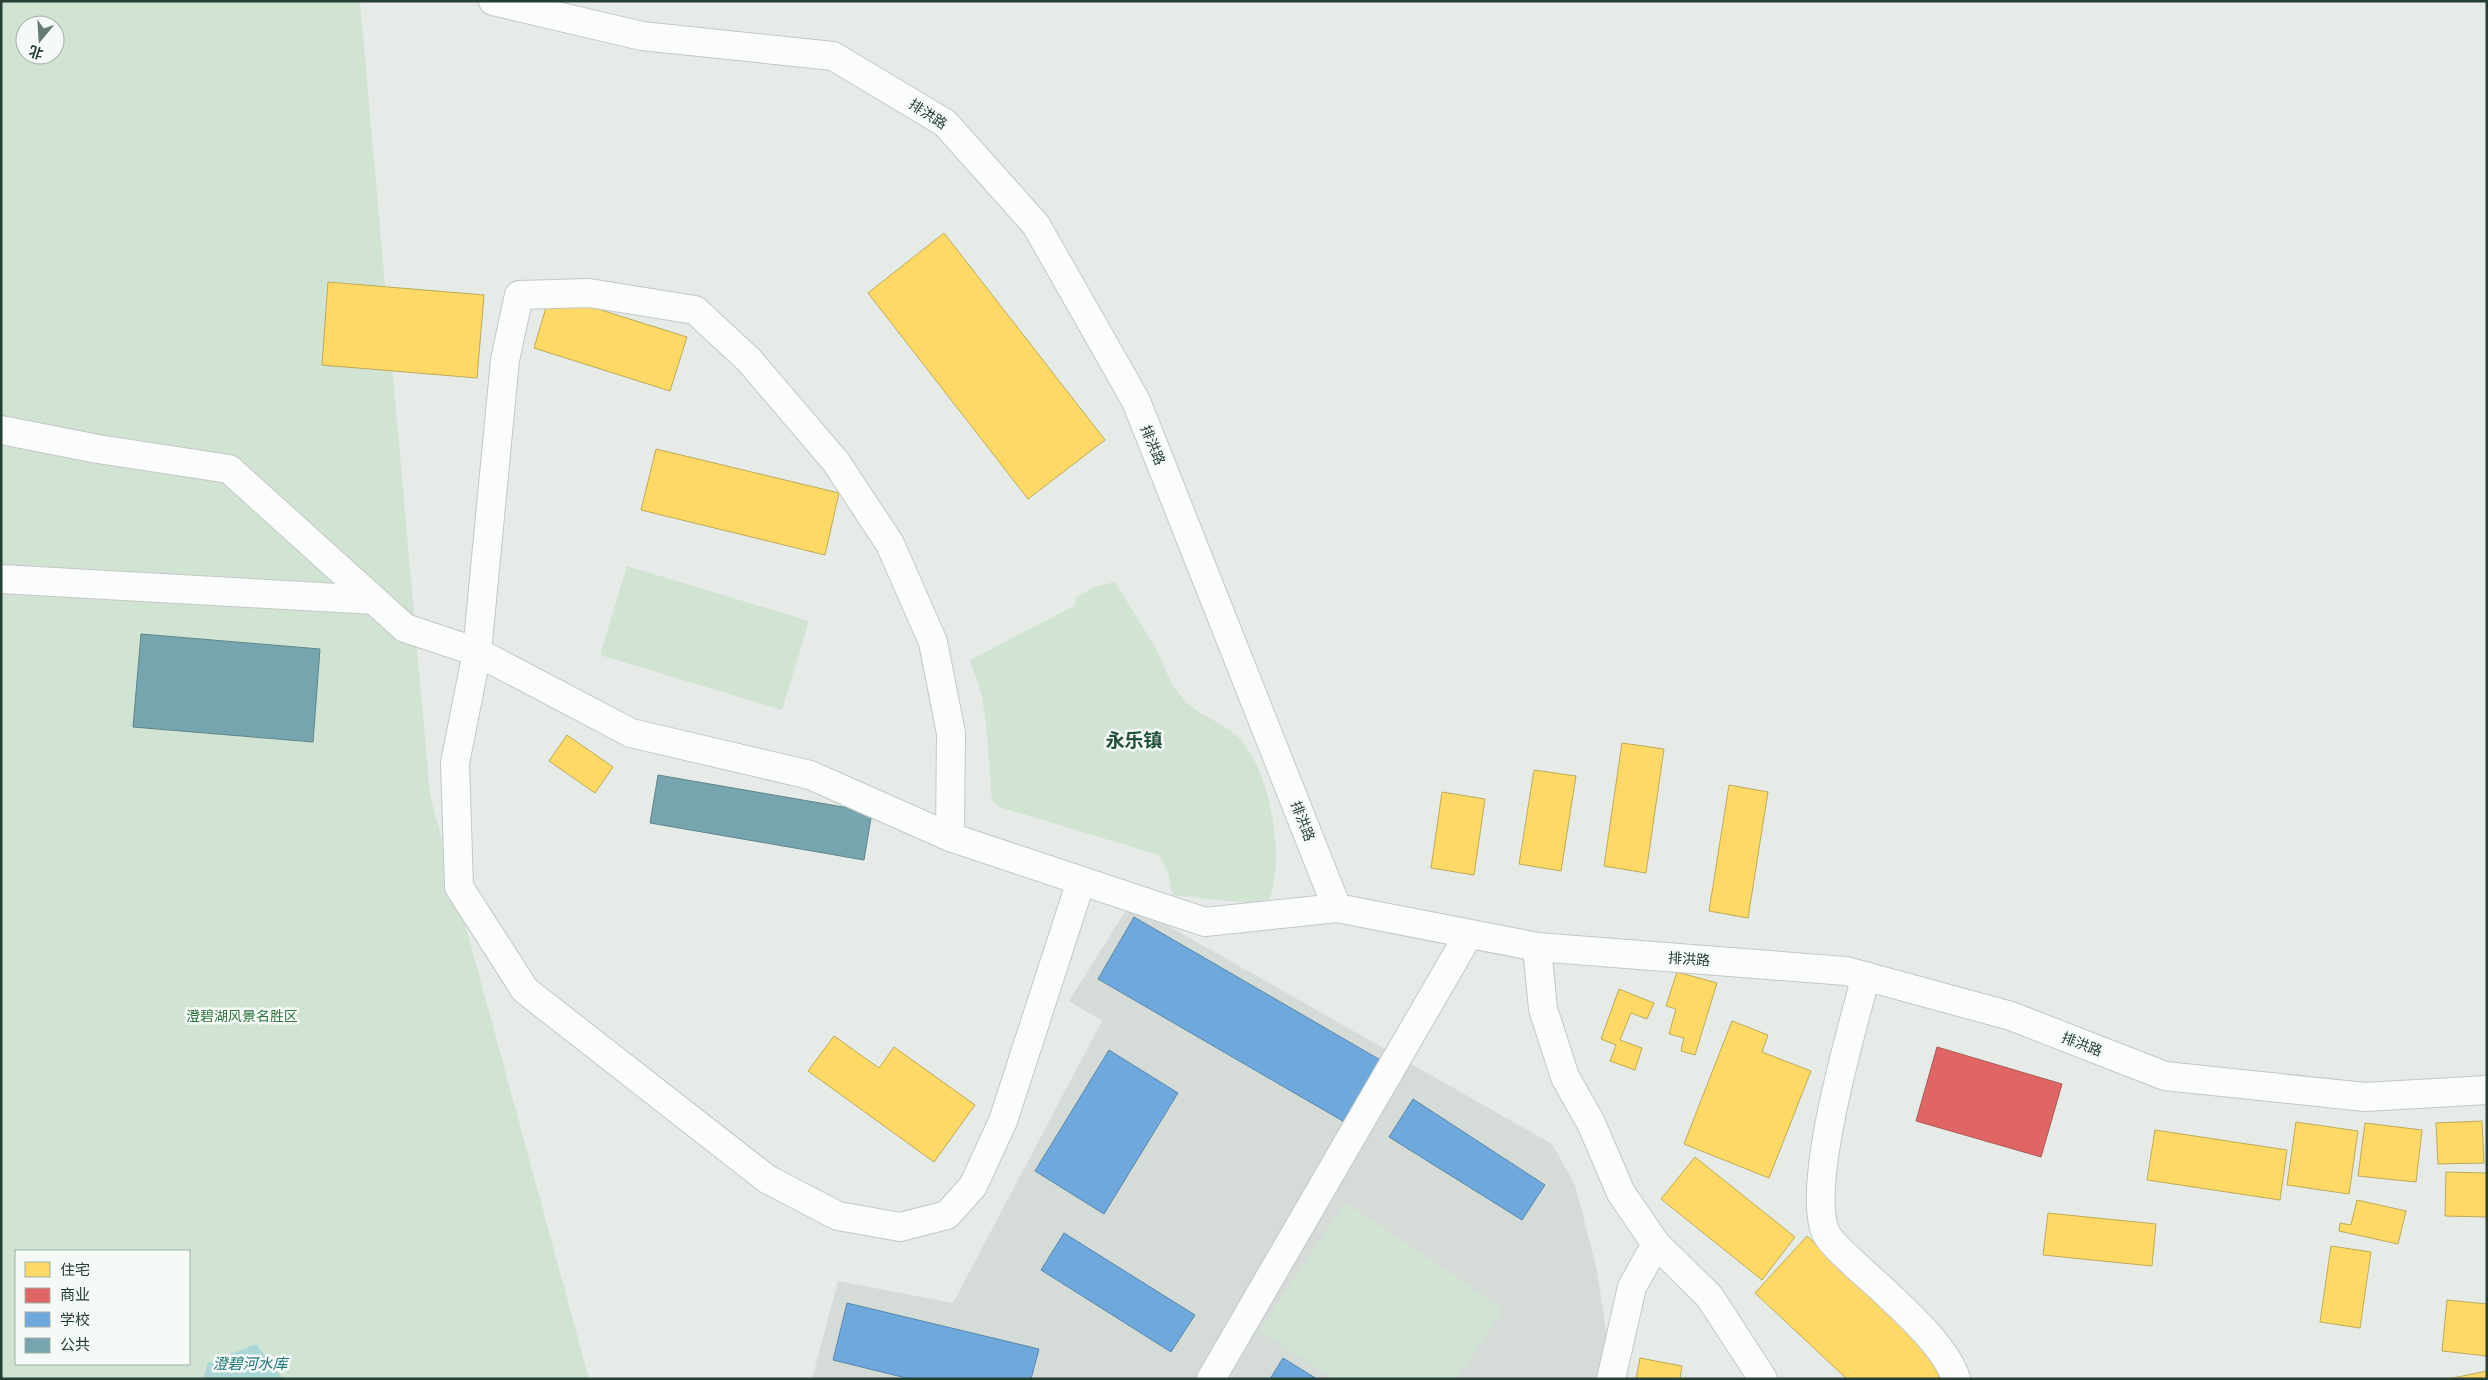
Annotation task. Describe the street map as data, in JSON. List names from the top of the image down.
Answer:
{
  "streets": {
    "street": ["排洪路"]
  },
  "districts": ["永乐镇"],
  "water": ["澄碧河水库"],
  "parks": ["澄碧湖风景名胜区"],
  "legend": [
    "住宅",
    "商业",
    "学校",
    "公共"
  ],
  "north": "bottom"
}
